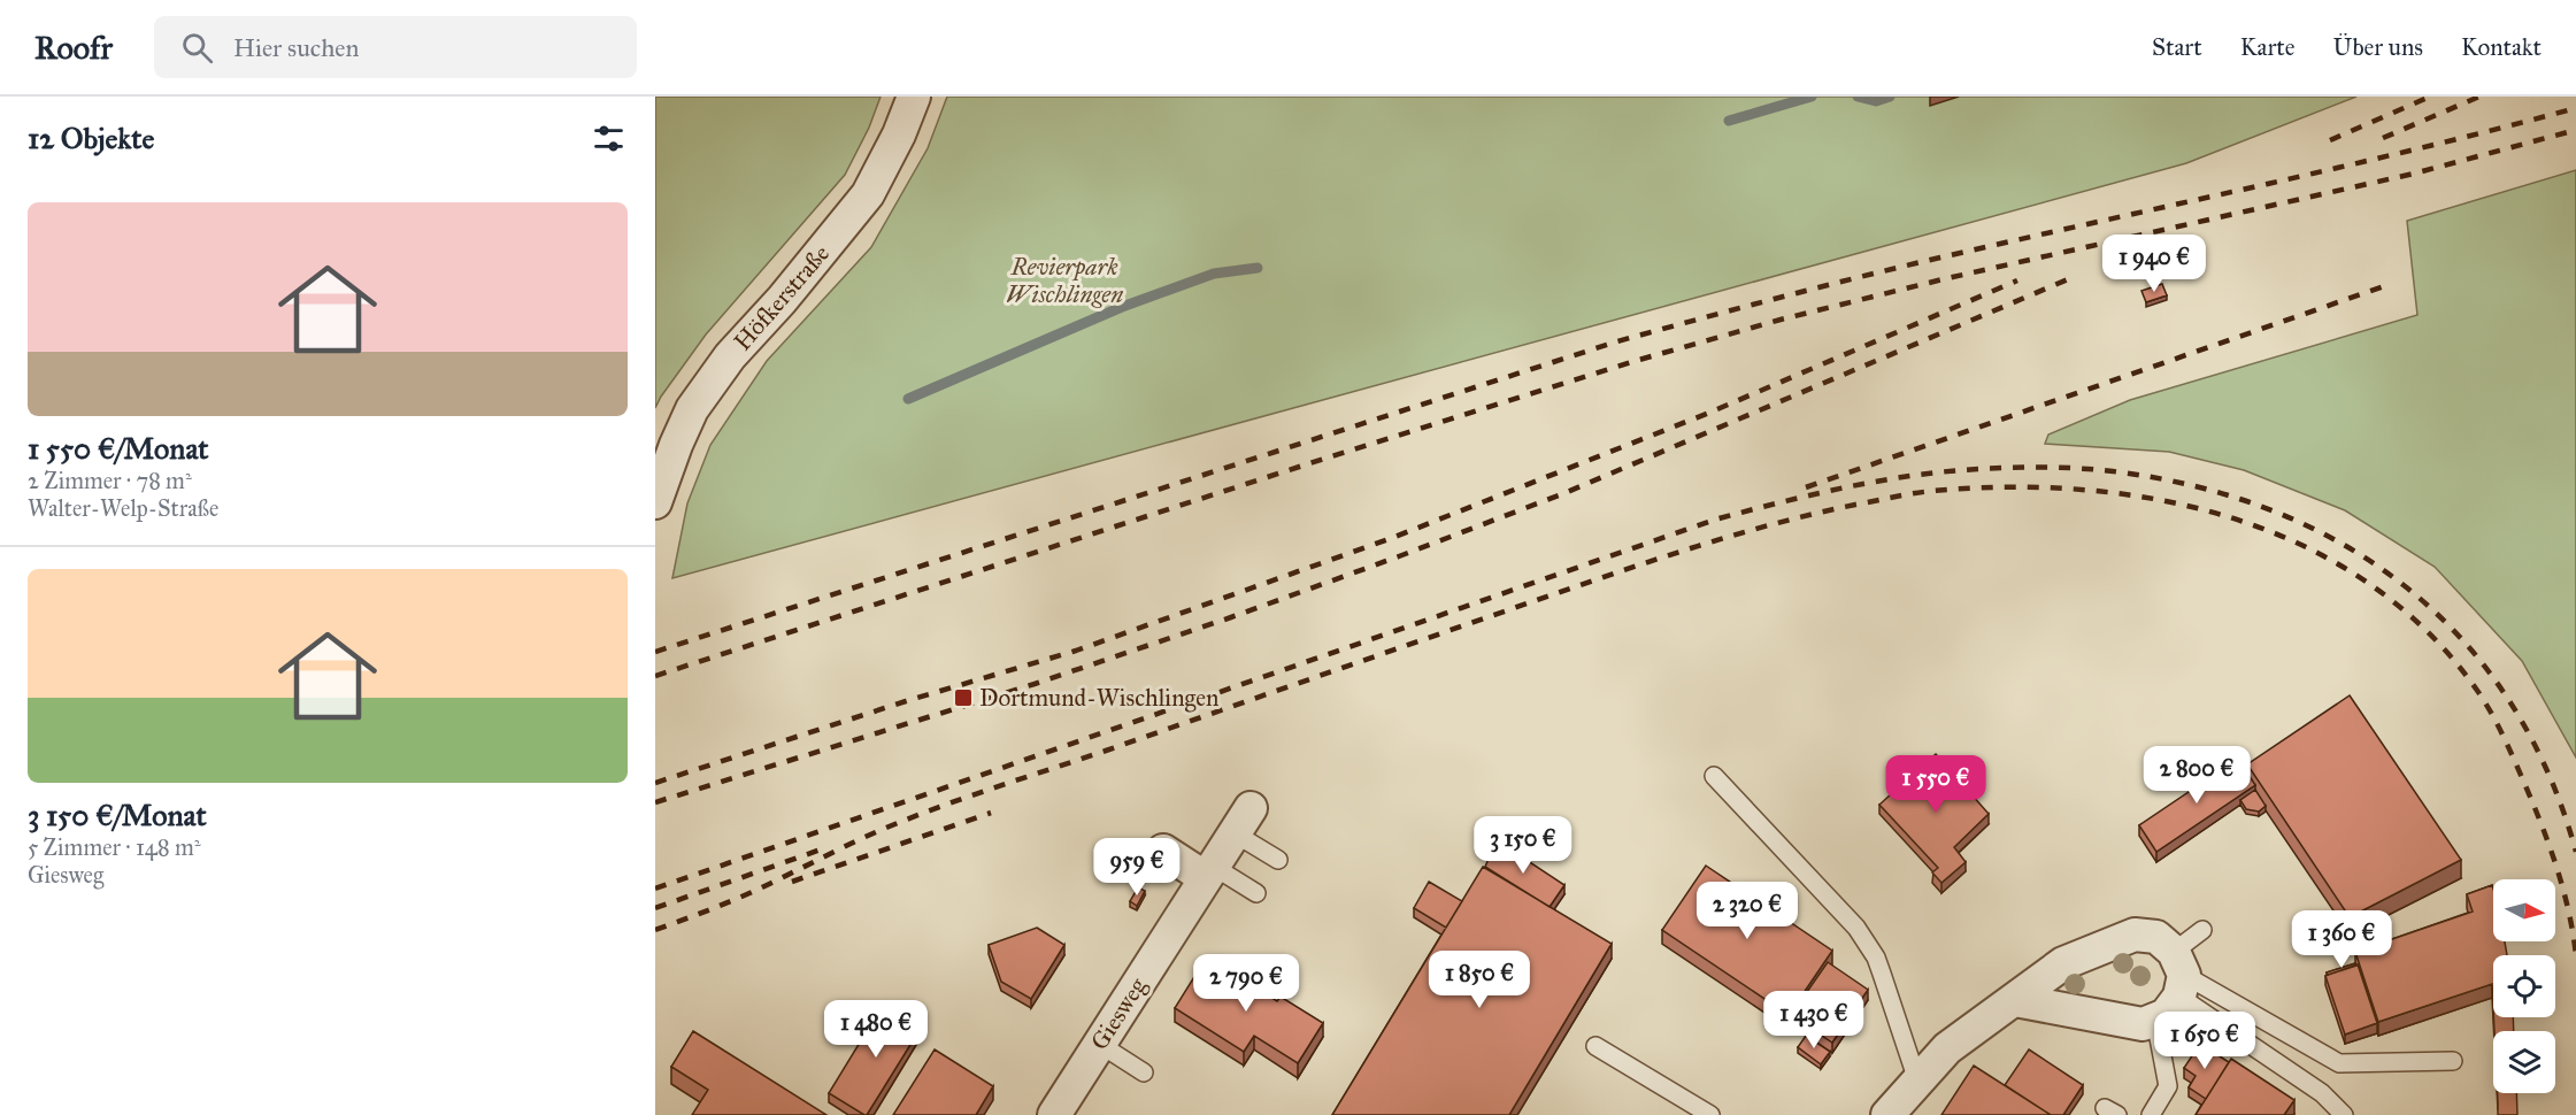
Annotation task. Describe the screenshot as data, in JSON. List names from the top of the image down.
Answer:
{
  "streets": {
    "street": ["Höfkerstraße", "Giesweg"]
  },
  "parks": ["Revierpark Wischlingen"],
  "places": {
    "transit": ["Dortmund-Wischlingen"]
  },
  "north": "right",
  "page": {
    "header": "Roofr",
    "search": "Hier suchen",
    "nav": [
      "Start",
      "Karte",
      "Über uns",
      "Kontakt"
    ],
    "heading": "12 Objekte",
    "list": [
      {
        "name": "1 550 €/Monat",
        "note": "2 Zimmer · 78 m² · Walter-Welp-Straße"
      },
      {
        "name": "3 150 €/Monat",
        "note": "5 Zimmer · 148 m² · Giesweg"
      }
    ],
    "price": [
      "1 940 €",
      "2 800 €",
      "1 550 €",
      "3 150 €",
      "959 €",
      "2 320 €",
      "1 360 €",
      "1 850 €",
      "2 790 €",
      "1 430 €",
      "1 480 €",
      "1 650 €"
    ]
  }
}
